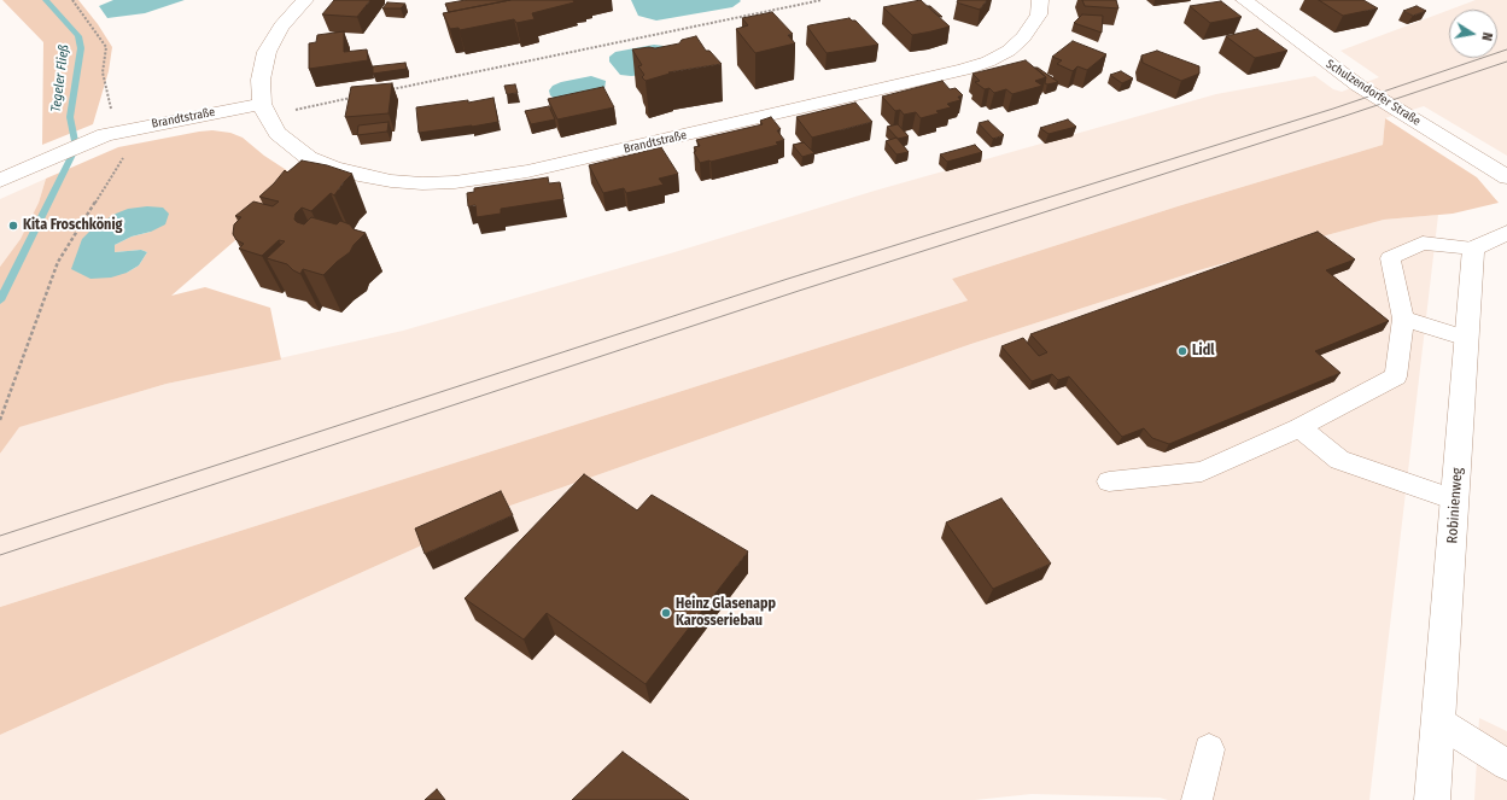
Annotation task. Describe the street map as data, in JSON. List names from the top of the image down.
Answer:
{
  "streets": {
    "street": ["Schulzendorfer Straße", "Brandtstraße", "Robinienweg"]
  },
  "water": ["Tegeler Fließ"],
  "places": ["Kita Froschkönig", "Lidl", "Heinz Glasenapp Karosseriebau"],
  "north": "right"
}
